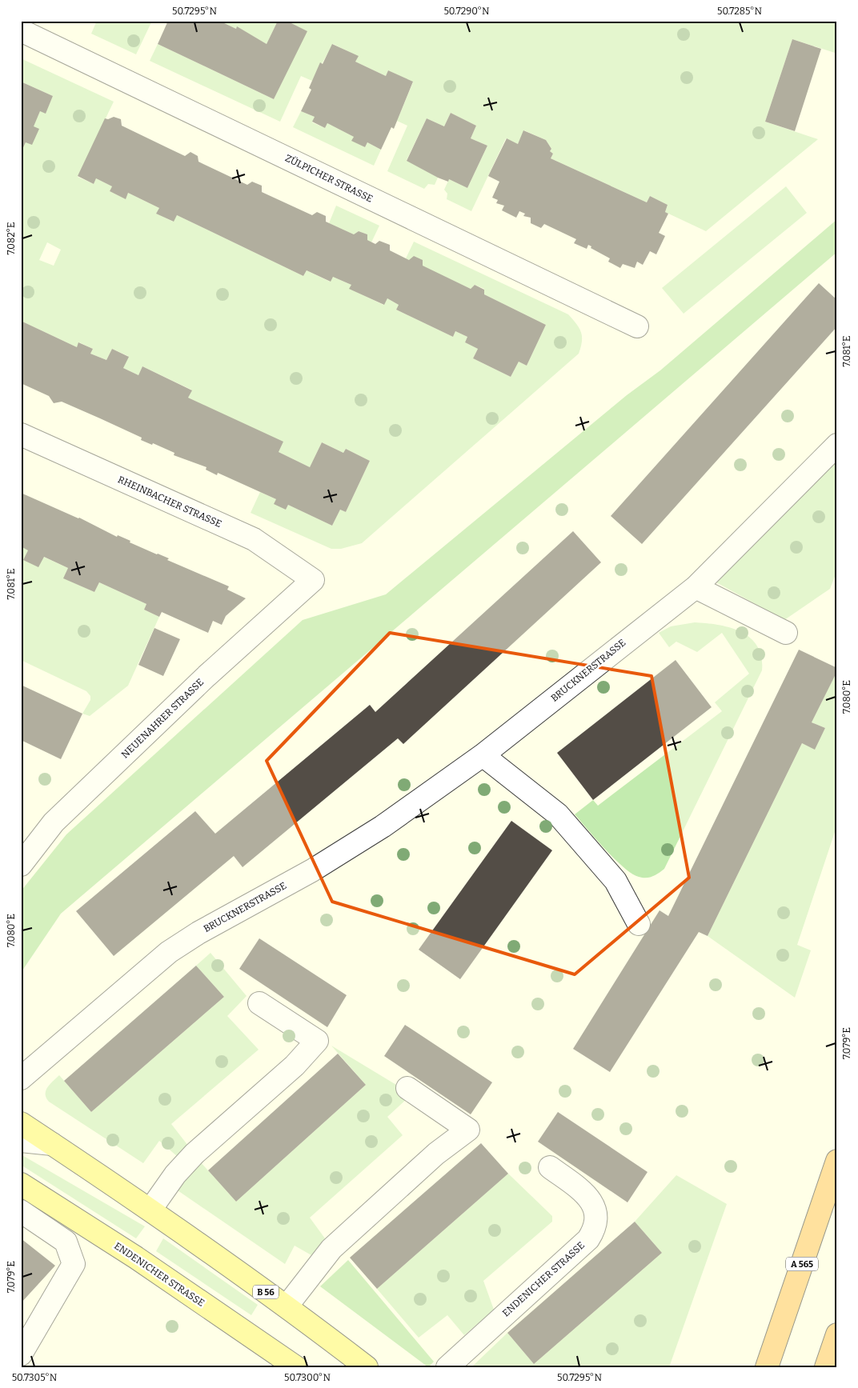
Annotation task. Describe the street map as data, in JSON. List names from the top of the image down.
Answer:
{
  "streets": {
    "highway": ["A 565"],
    "main road": ["ENDENICHER STRASSE", "B 56"],
    "street": [
      "ZÜLPICHER STRASSE",
      "RHEINBACHER STRASSE",
      "BRUCKNERSTRASSE",
      "NEUENAHRER STRASSE"
    ]
  },
  "crossings": [
    ["RHEINBACHER STRASSE", "NEUENAHRER STRASSE"]
  ],
  "coordinates": [
    "50.7295°N",
    "50.7290°N",
    "50.7285°N",
    "7.082°E",
    "7.081°E",
    "7.080°E",
    "7.079°E",
    "50.7305°N",
    "50.7300°N"
  ]
}
